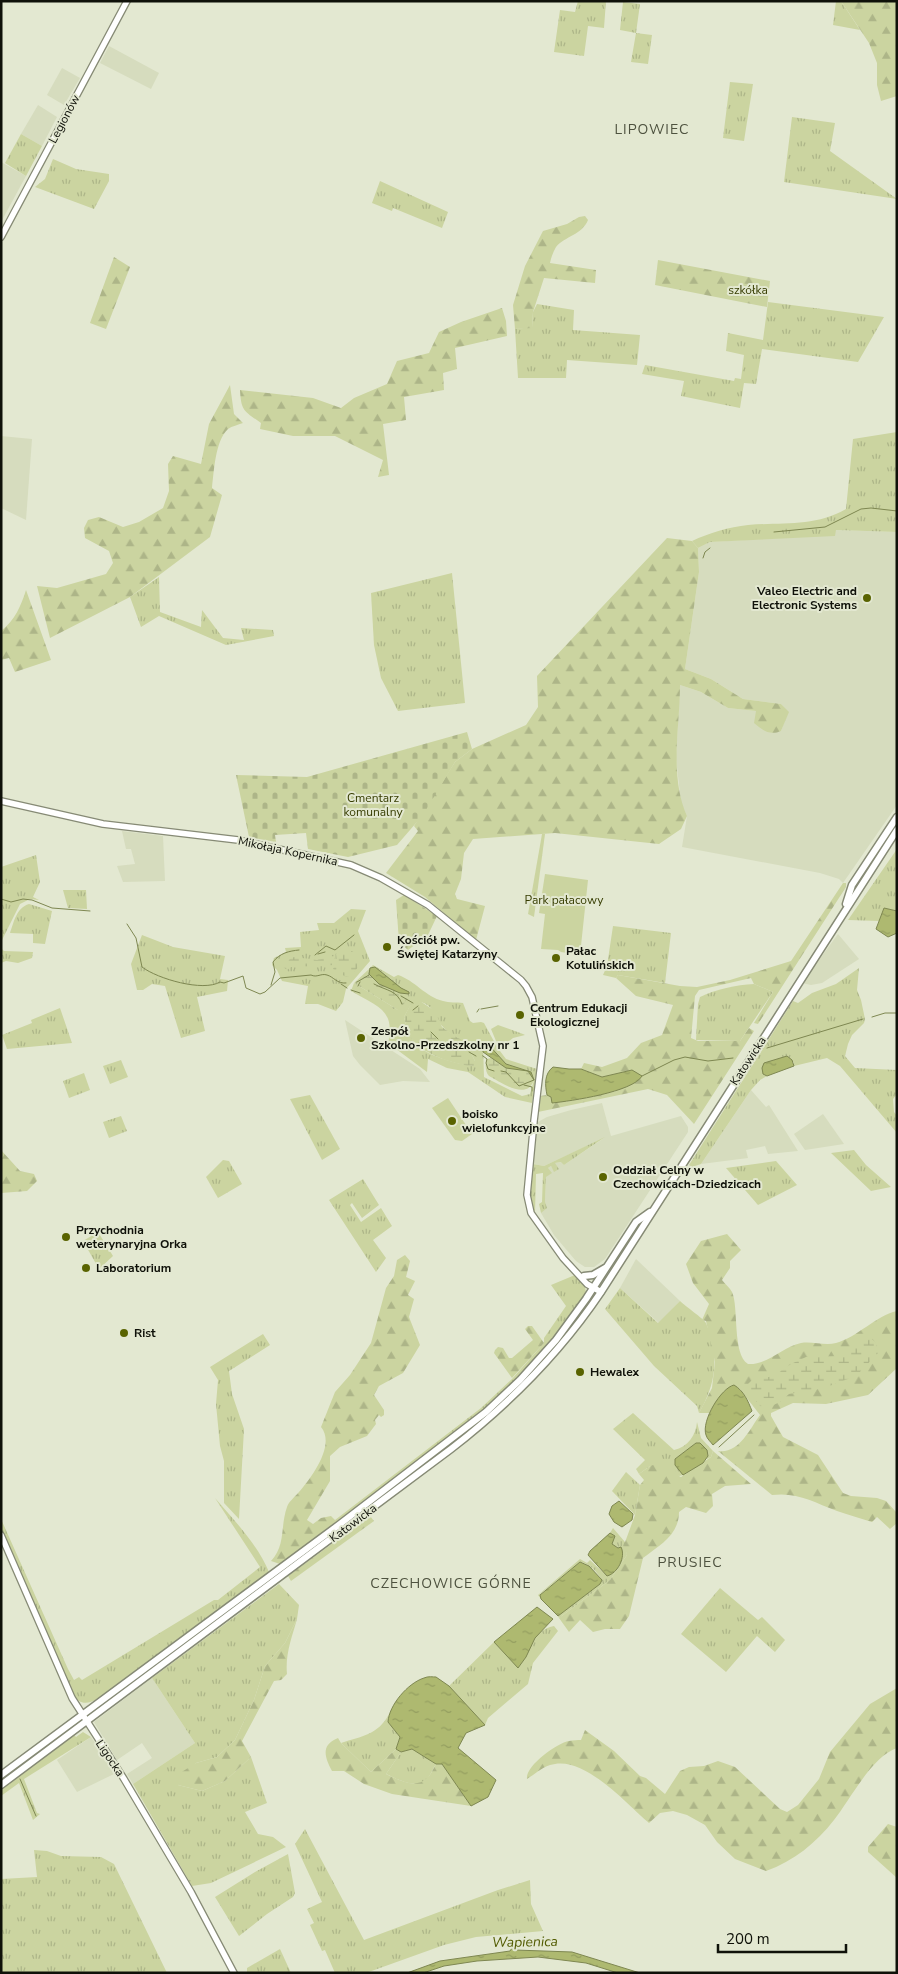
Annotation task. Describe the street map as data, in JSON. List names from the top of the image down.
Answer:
{
  "streets": {
    "main road": ["Katowicka"],
    "street": ["Legionów", "Mikołaja Kopernika", "Ligocka"]
  },
  "crossings": [
    ["Katowicka", "Ligocka"]
  ],
  "districts": ["LIPOWIEC", "PRUSIEC", "CZECHOWICE GÓRNE"],
  "water": ["Wapienica"],
  "parks": ["szkółka", "Cmentarz komunalny", "Park pałacowy"],
  "places": [
    "Valeo Electric and Electronic Systems",
    "Kościół pw. Świętej Katarzyny",
    "Pałac Kotulińskich",
    "Centrum Edukacji Ekologicznej",
    "Zespół Szkolno-Przedszkolny nr 1",
    "boisko wielofunkcyjne",
    "Oddział Celny w Czechowicach-Dziedzicach",
    "Przychodnia weterynaryjna Orka",
    "Laboratorium",
    "Rist",
    "Hewalex"
  ],
  "scale_bar": "200 m"
}
